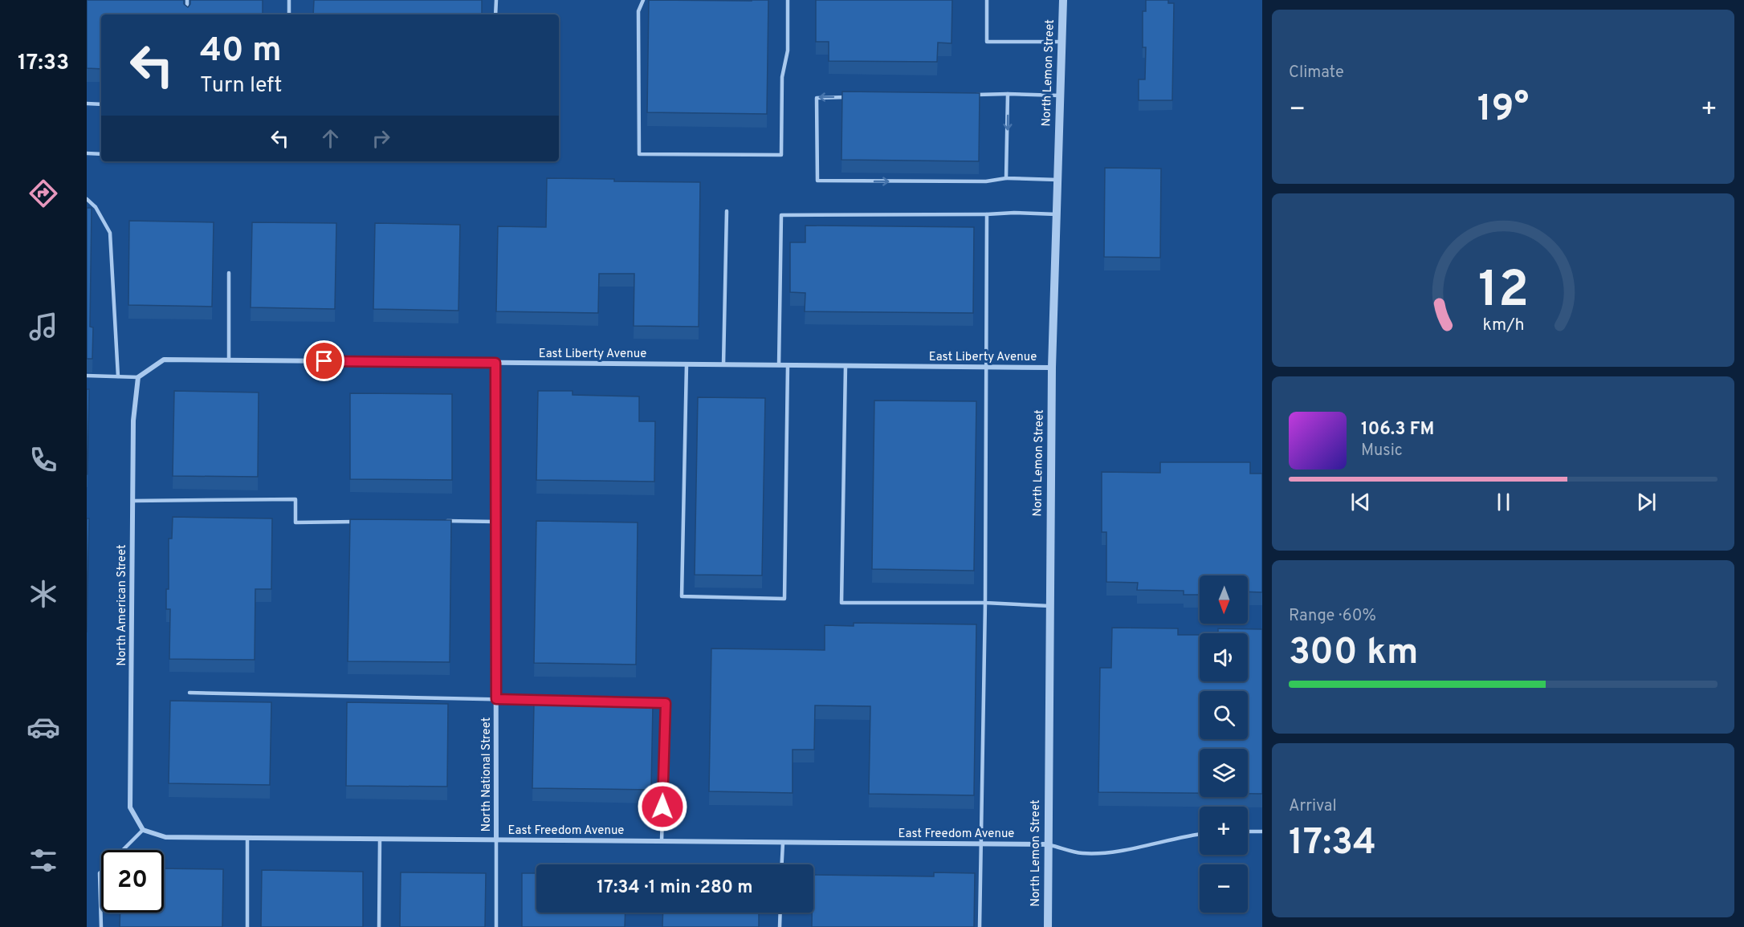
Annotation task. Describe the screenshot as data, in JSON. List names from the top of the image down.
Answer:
{
  "streets": {
    "street": [
      "North Lemon Street",
      "East Liberty Avenue",
      "North American Street",
      "North National Street",
      "East Freedom Avenue"
    ]
  },
  "crossings": [
    ["North Lemon Street", "East Liberty Avenue"],
    ["North Lemon Street", "East Freedom Avenue"],
    ["East Liberty Avenue", "North American Street"],
    ["East Liberty Avenue", "North National Street"],
    ["North American Street", "East Freedom Avenue"],
    ["North National Street", "East Freedom Avenue"]
  ],
  "north": "bottom",
  "page": {
    "tabs": "17:33",
    "tile": [
      "Climate",
      ["Range · 60%", "300 km"],
      ["Arrival", "17:34"]
    ],
    "turn": ["40 m", "Turn left"],
    "heat": ["−", "19°", "+"],
    "song": ["106.3 FM", "Music"],
    "map_buttons": ["+", "−"],
    "limit": "20",
    "trip": "17:34 · 1 min · 280 m",
    "gauge": ["12", "km/h"]
  }
}
